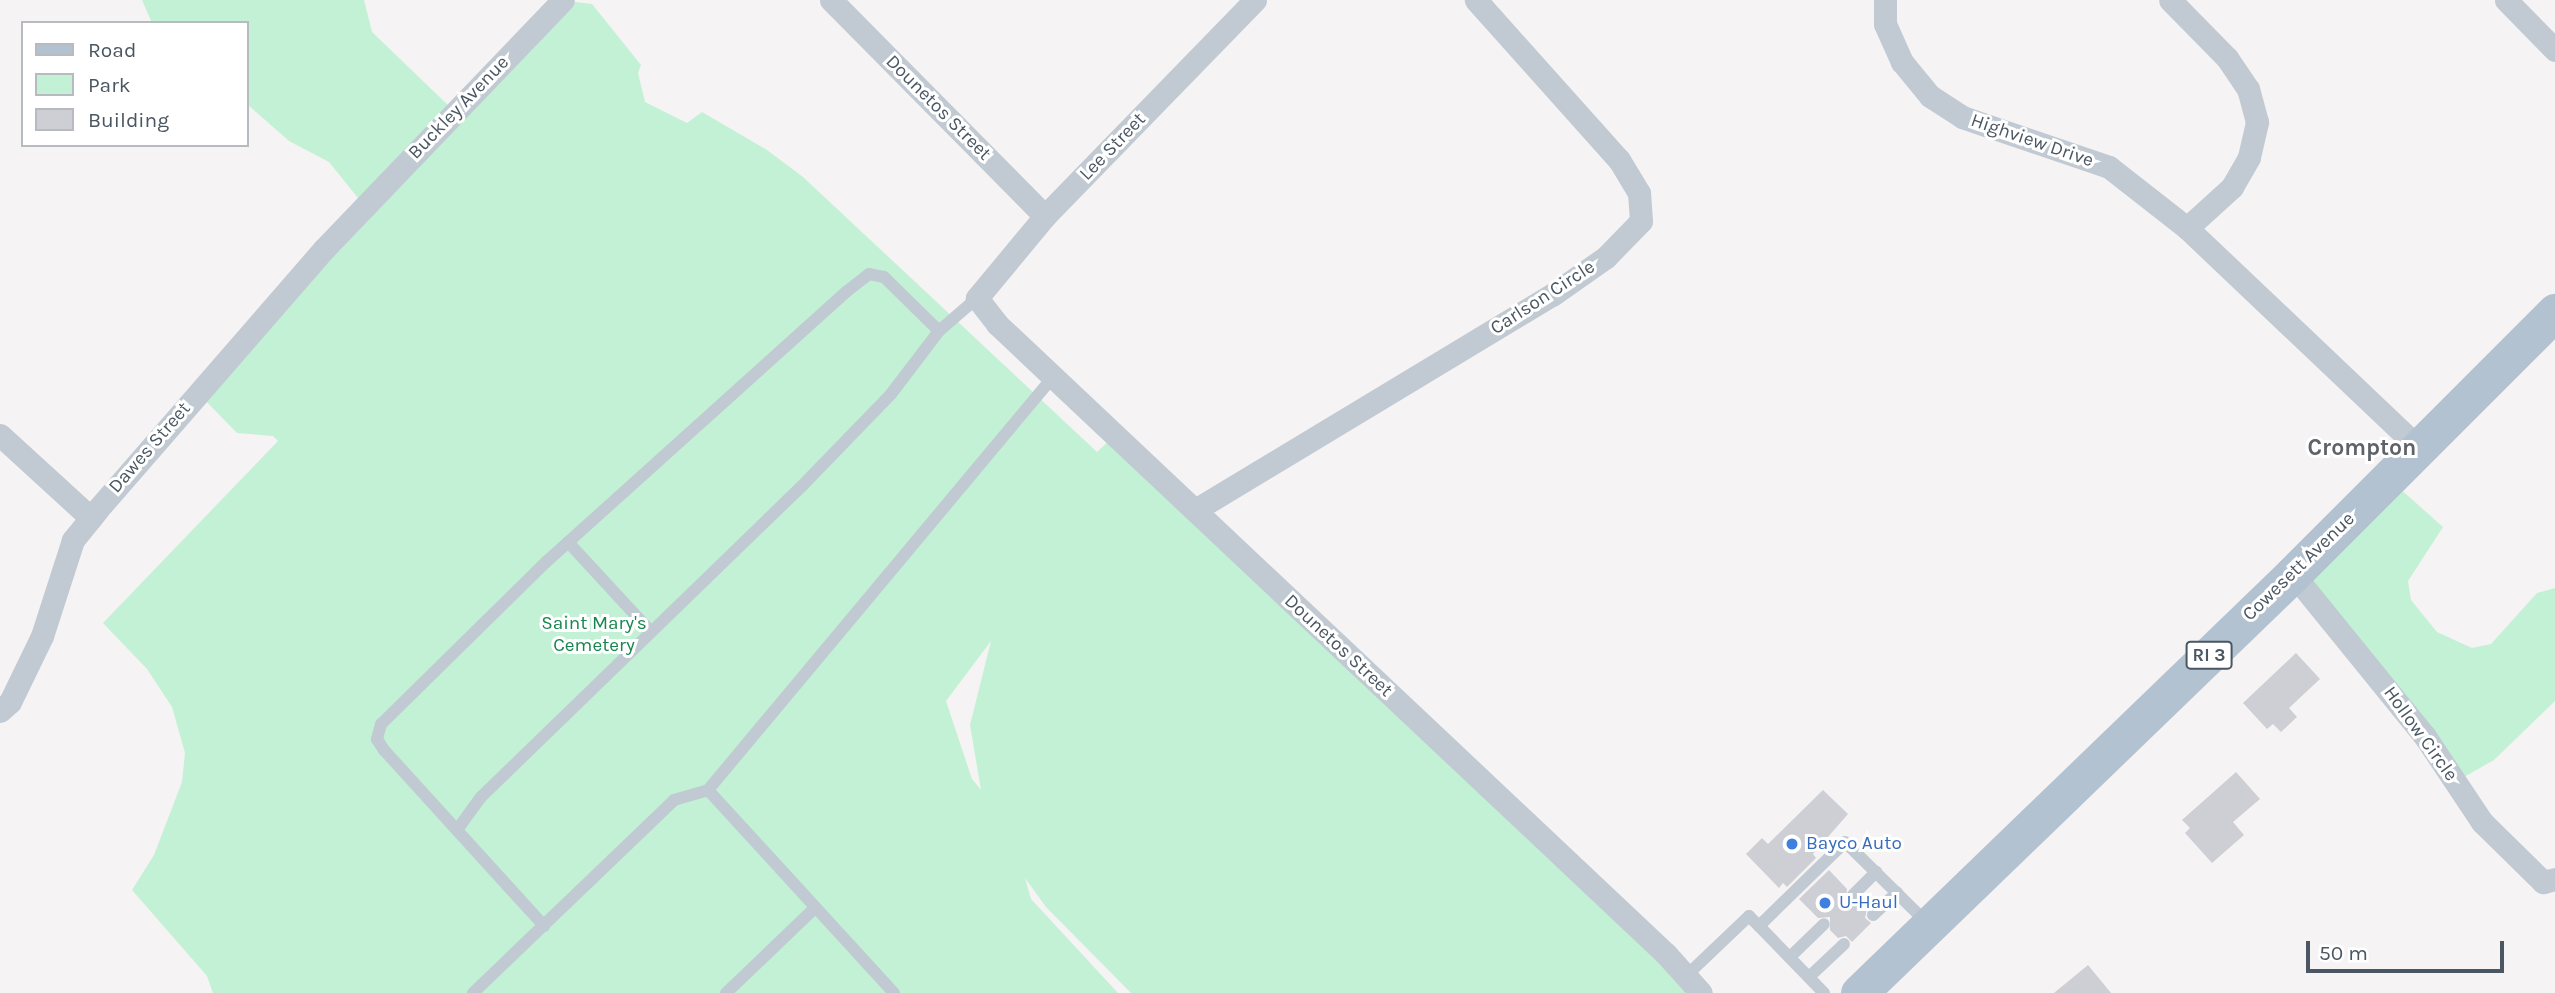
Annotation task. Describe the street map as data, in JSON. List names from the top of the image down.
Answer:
{
  "streets": {
    "main road": ["Cowesett Avenue", "RI 3"],
    "street": [
      "Buckley Avenue",
      "Dounetos Street",
      "Highview Drive",
      "Lee Street",
      "Carlson Circle",
      "Dawes Street",
      "Hollow Circle"
    ]
  },
  "crossings": [
    ["Buckley Avenue", "Dawes Street"],
    ["Dounetos Street", "Lee Street"],
    ["Dounetos Street", "Carlson Circle"],
    ["Highview Drive", "Cowesett Avenue"],
    ["Cowesett Avenue", "Hollow Circle"]
  ],
  "districts": ["Crompton"],
  "parks": ["Saint Mary's Cemetery"],
  "places": ["Bayco Auto", "U-Haul"],
  "legend": ["Road", "Park", "Building"],
  "scale_bar": "50 m"
}
